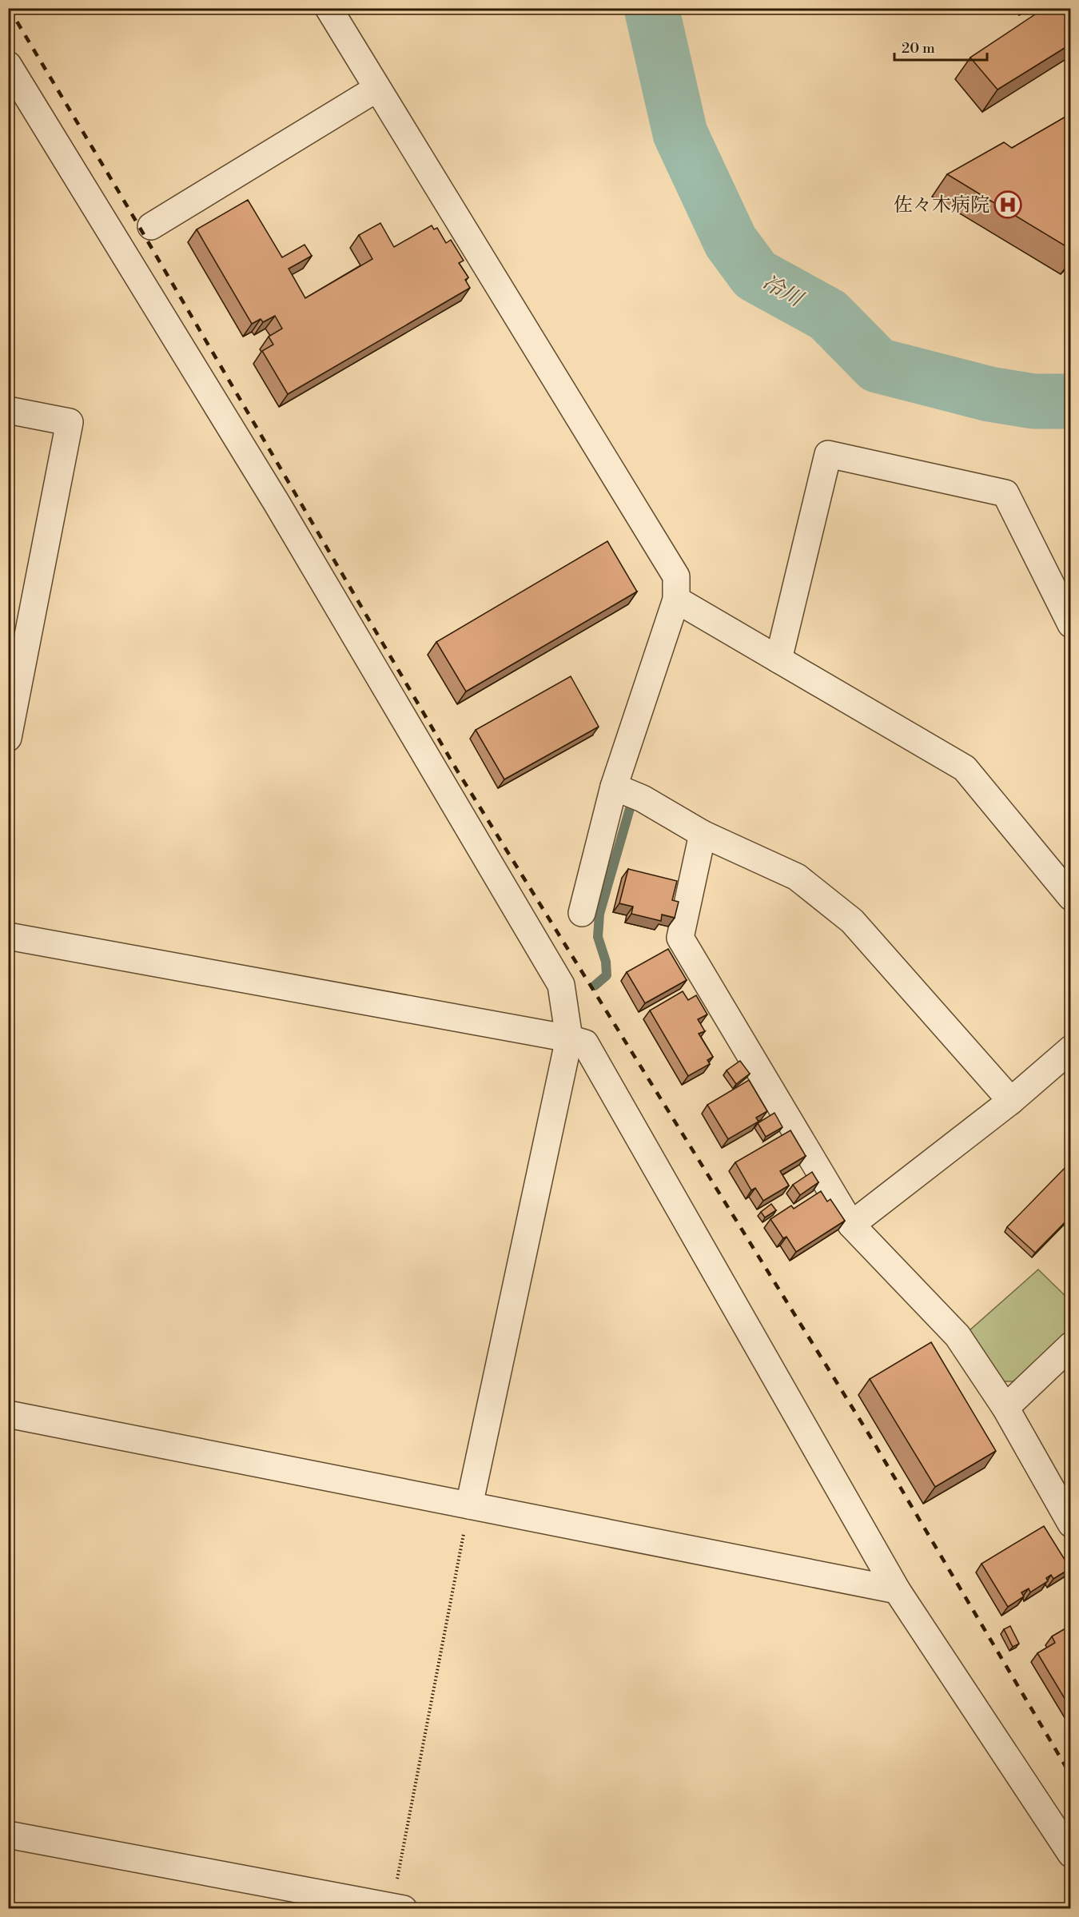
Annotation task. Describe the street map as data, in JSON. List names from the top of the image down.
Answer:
{
  "water": ["冷川"],
  "places": {
    "hospital": ["佐々木病院"]
  },
  "scale_bar": "20 m"
}
